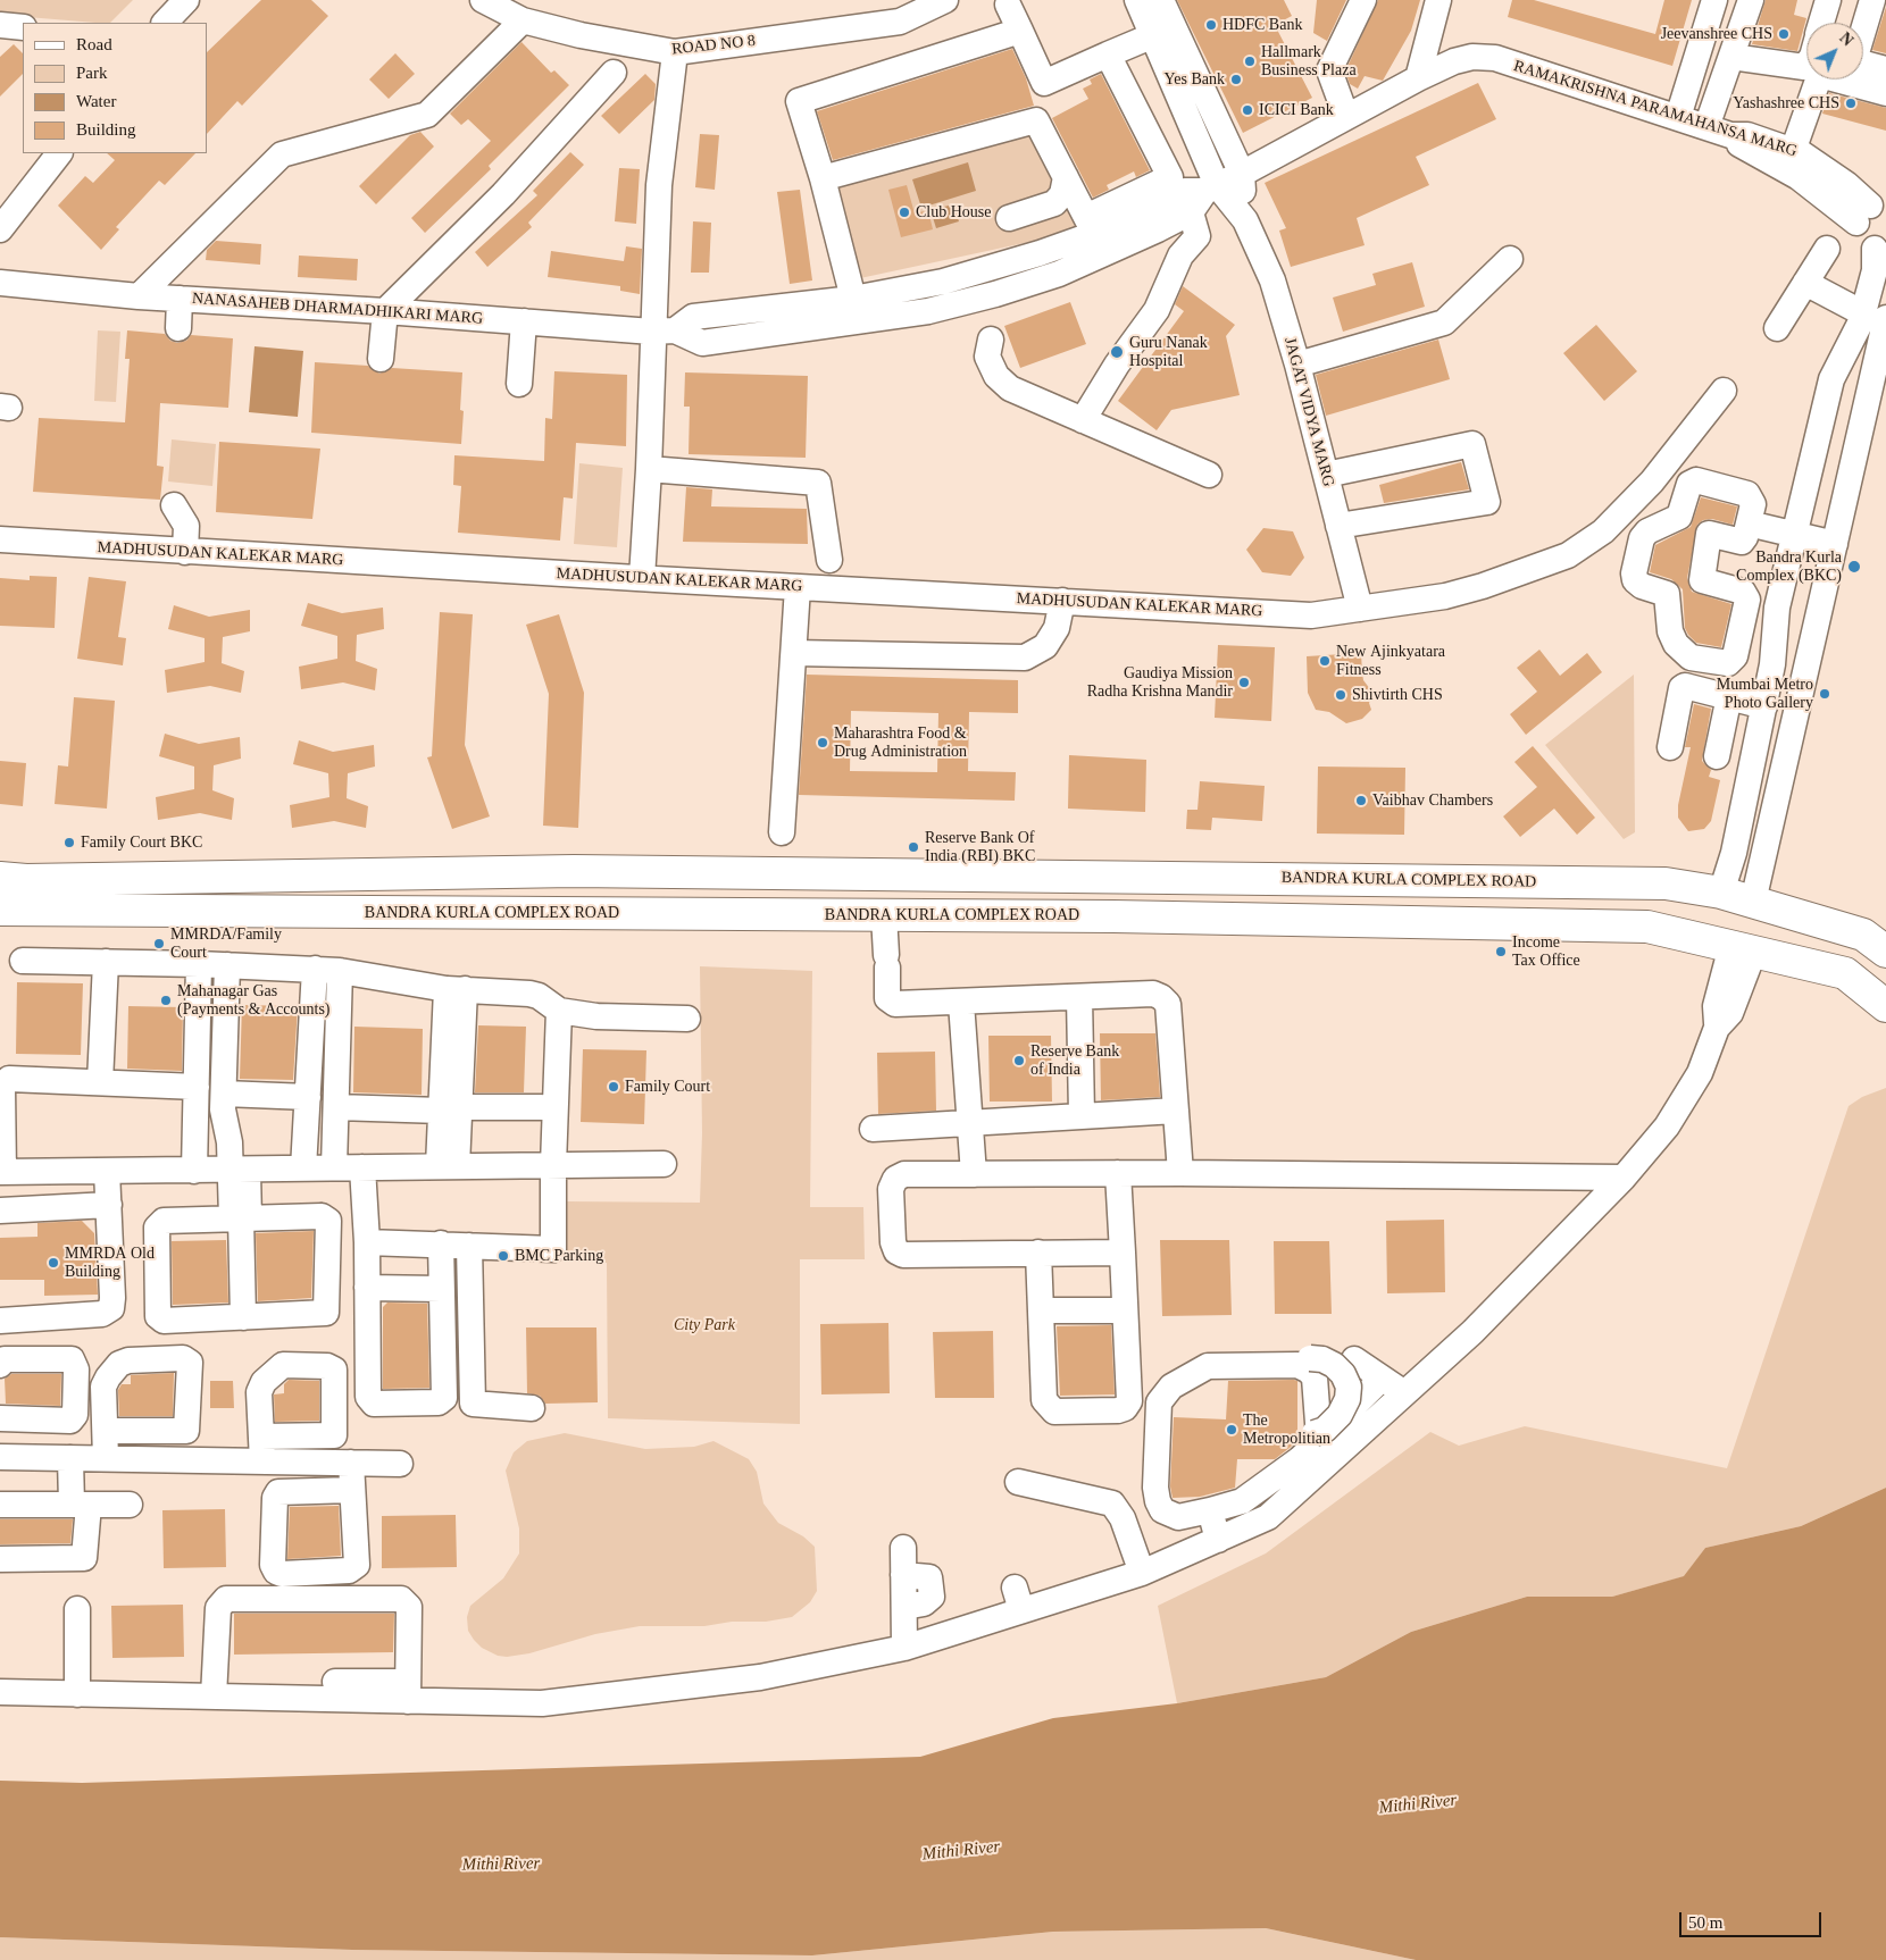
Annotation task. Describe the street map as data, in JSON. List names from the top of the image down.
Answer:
{
  "streets": {
    "main road": ["BANDRA KURLA COMPLEX ROAD"],
    "street": [
      "ROAD NO 8",
      "RAMAKRISHNA PARAMAHANSA MARG",
      "NANASAHEB DHARMADHIKARI MARG",
      "JAGAT VIDYA MARG",
      "MADHUSUDAN KALEKAR MARG"
    ]
  },
  "crossings": [
    ["RAMAKRISHNA PARAMAHANSA MARG", "NANASAHEB DHARMADHIKARI MARG"],
    ["JAGAT VIDYA MARG", "MADHUSUDAN KALEKAR MARG"]
  ],
  "water": ["Mithi River"],
  "parks": ["City Park"],
  "places": [
    "HDFC Bank",
    "Jeevanshree CHS",
    "Hallmark Business Plaza",
    "Yes Bank",
    "Yashashree CHS",
    "ICICI Bank",
    "Club House",
    "Guru Nanak Hospital",
    "Bandra Kurla Complex (BKC)",
    "New Ajinkyatara Fitness",
    "Gaudiya Mission Radha Krishna Mandir",
    "Mumbai Metro Photo Gallery",
    "Shivtirth CHS",
    "Maharashtra Food & Drug Administration",
    "Vaibhav Chambers",
    "Family Court BKC",
    "Reserve Bank Of India (RBI) BKC",
    "MMRDA/Family Court",
    "Income Tax Office",
    "Mahanagar Gas (Payments & Accounts)",
    "Reserve Bank of India",
    "Family Court",
    "BMC Parking",
    "MMRDA Old Building",
    "The Metropolitian"
  ],
  "legend": [
    "Road",
    "Park",
    "Water",
    "Building"
  ],
  "scale_bar": "50 m",
  "north": "top right"
}
